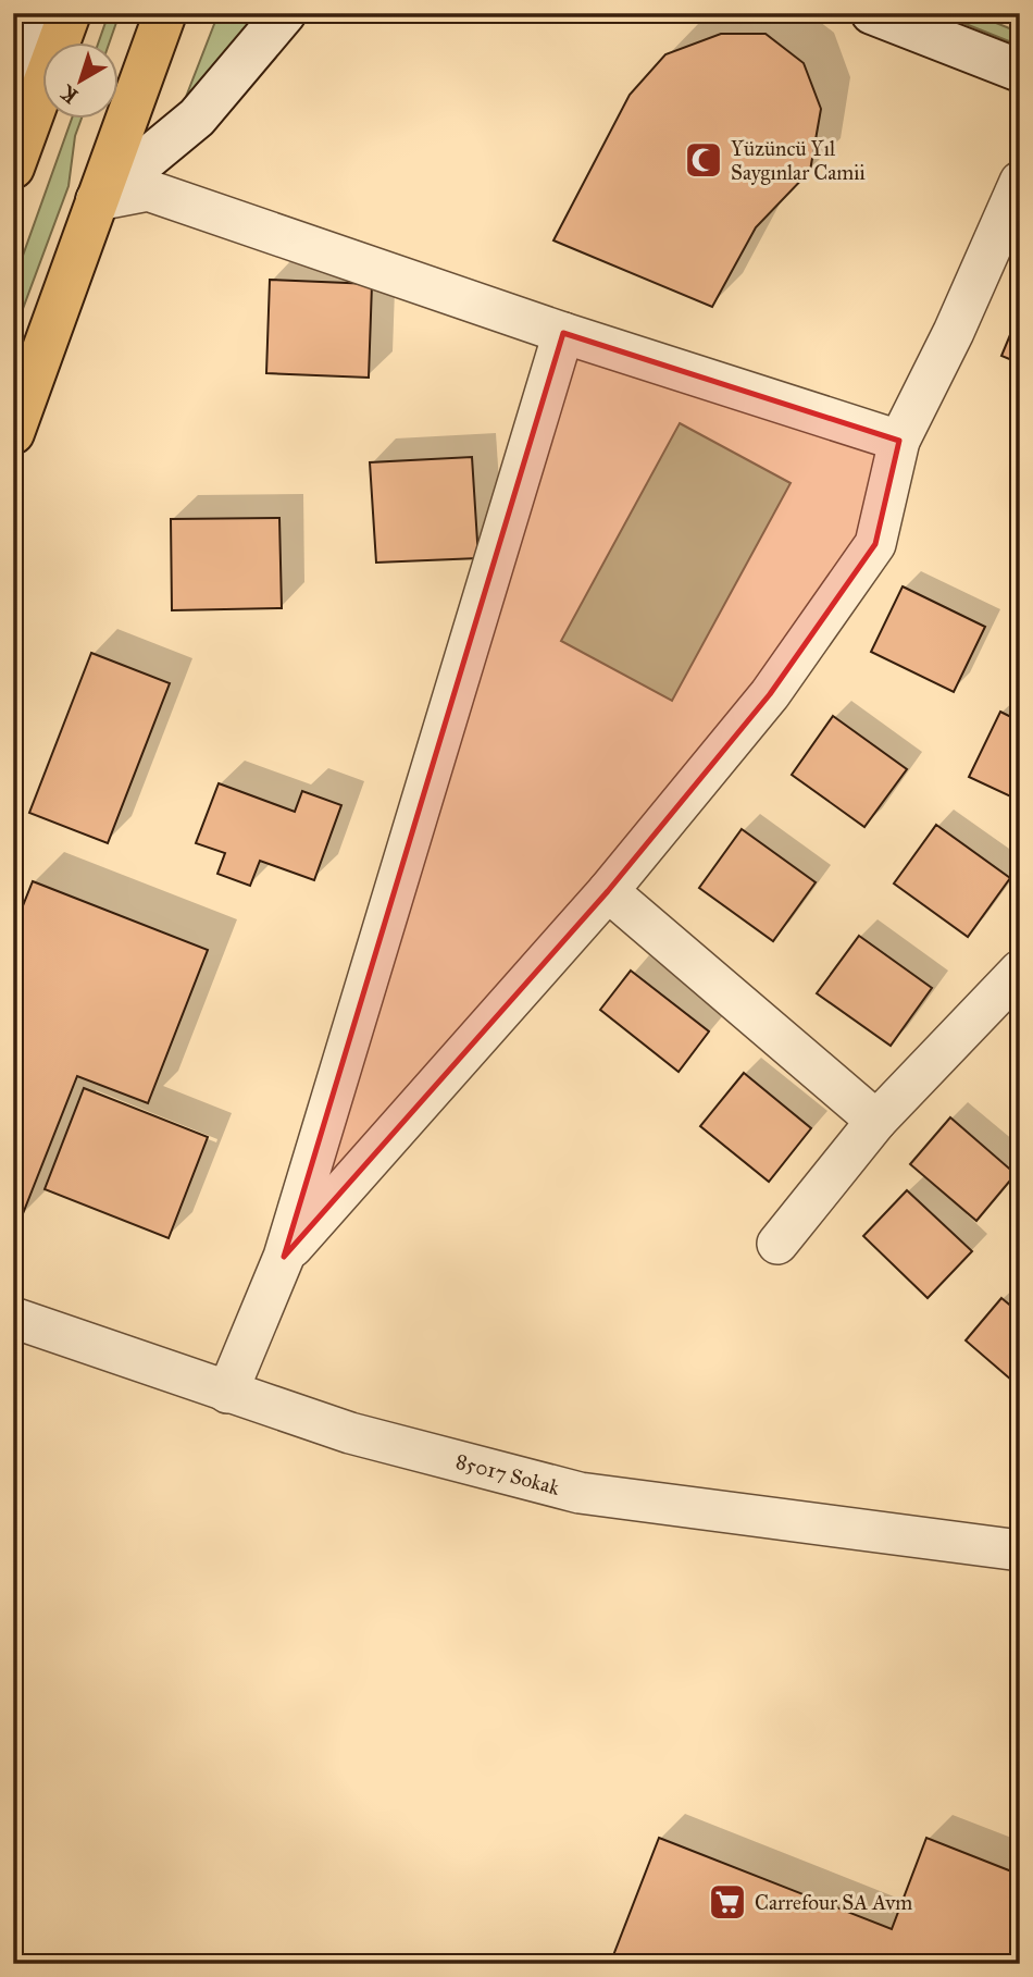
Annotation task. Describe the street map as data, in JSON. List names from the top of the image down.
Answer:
{
  "streets": {
    "street": ["85017 Sokak"]
  },
  "places": {
    "mosque": ["Yüzüncü Yıl Saygınlar Camii"],
    "supermarket": ["Carrefour SA Avm"]
  },
  "north": "bottom left"
}
